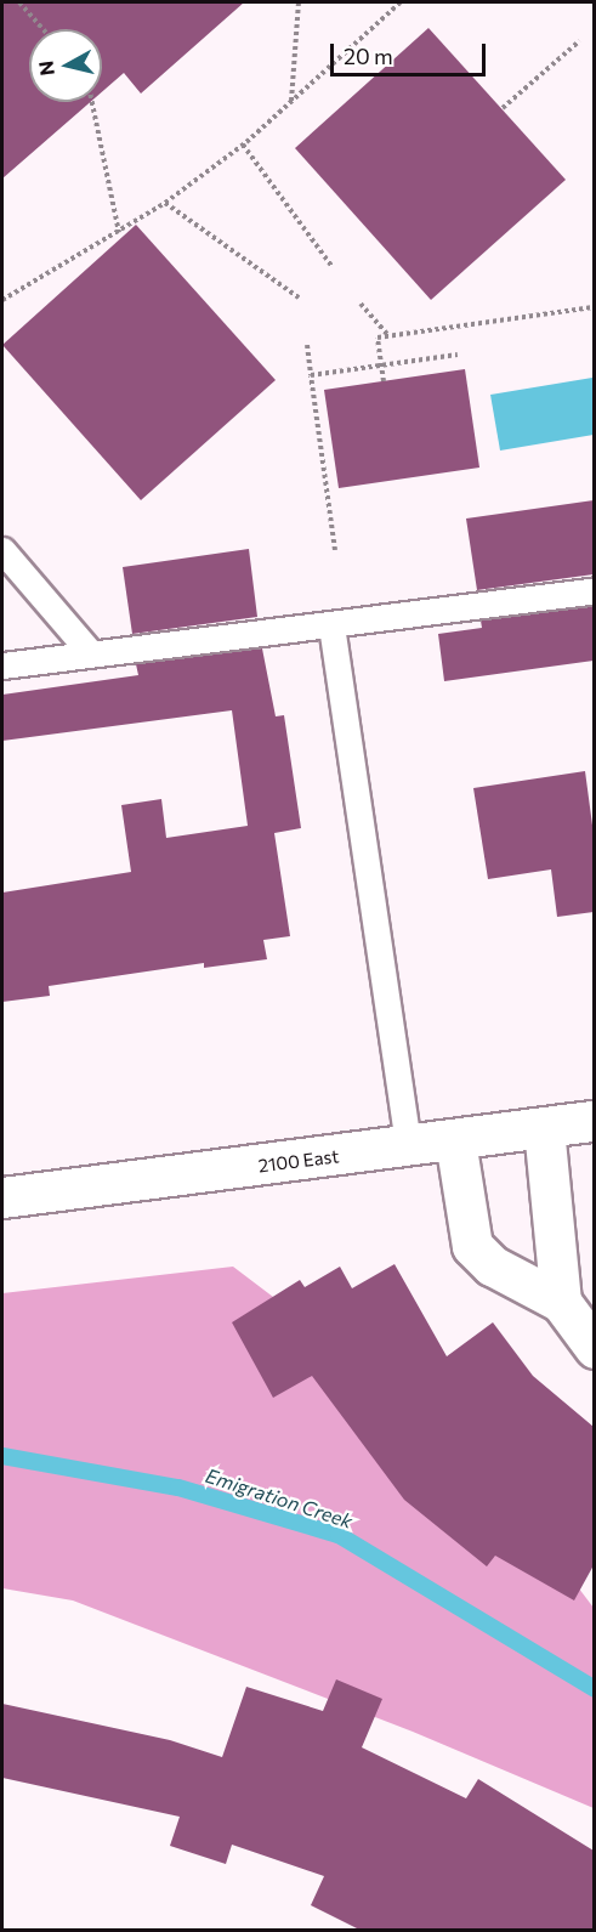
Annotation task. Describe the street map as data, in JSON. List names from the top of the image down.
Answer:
{
  "streets": {
    "street": ["2100 East"]
  },
  "water": ["Emigration Creek"],
  "scale_bar": "20 m",
  "north": "left"
}
